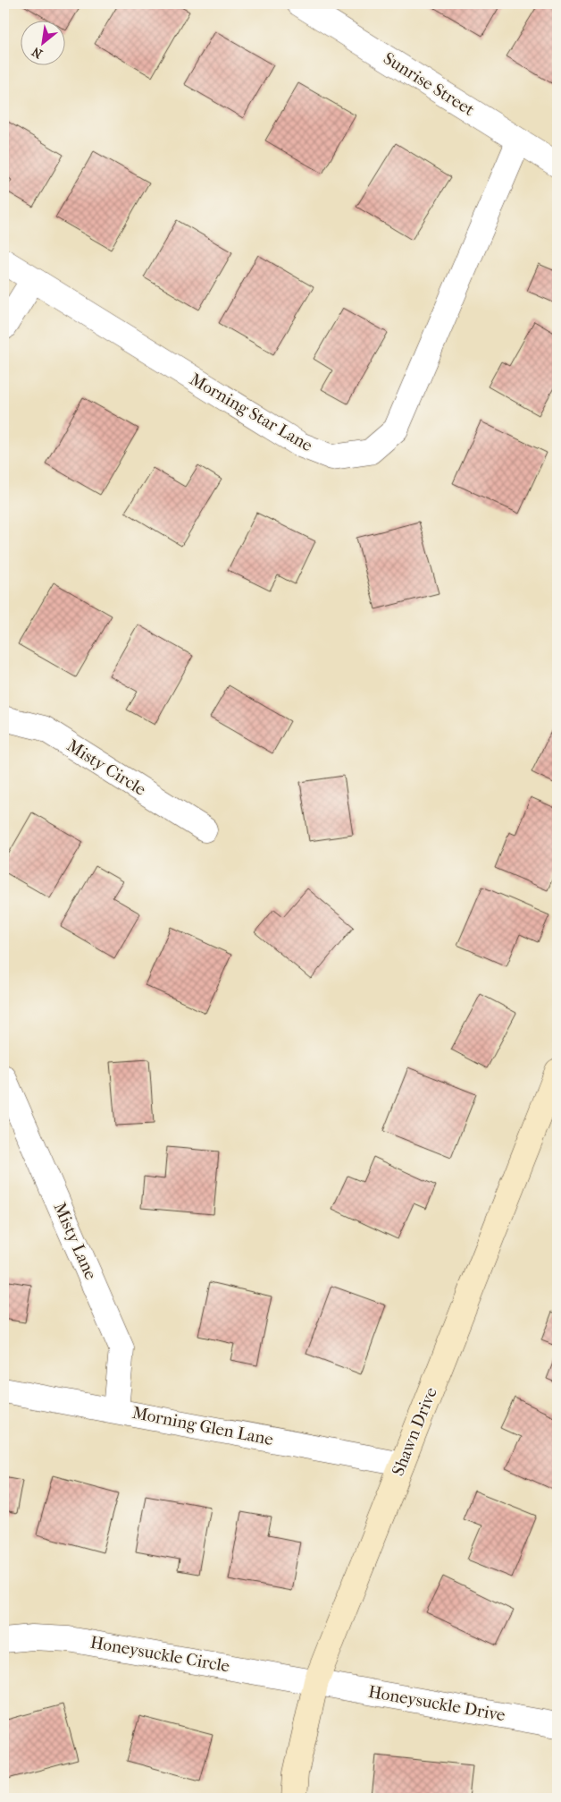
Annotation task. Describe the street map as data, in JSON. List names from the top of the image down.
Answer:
{
  "streets": {
    "street": [
      "Sunrise Street",
      "Morning Star Lane",
      "Misty Circle",
      "Misty Lane",
      "Morning Glen Lane",
      "Shawn Drive",
      "Honeysuckle Circle",
      "Honeysuckle Drive"
    ]
  },
  "crossings": [
    ["Sunrise Street", "Morning Star Lane"],
    ["Misty Lane", "Morning Glen Lane"],
    ["Morning Glen Lane", "Shawn Drive"],
    ["Shawn Drive", "Honeysuckle Circle"],
    ["Shawn Drive", "Honeysuckle Drive"],
    ["Honeysuckle Circle", "Honeysuckle Drive"]
  ],
  "north": "bottom left"
}
